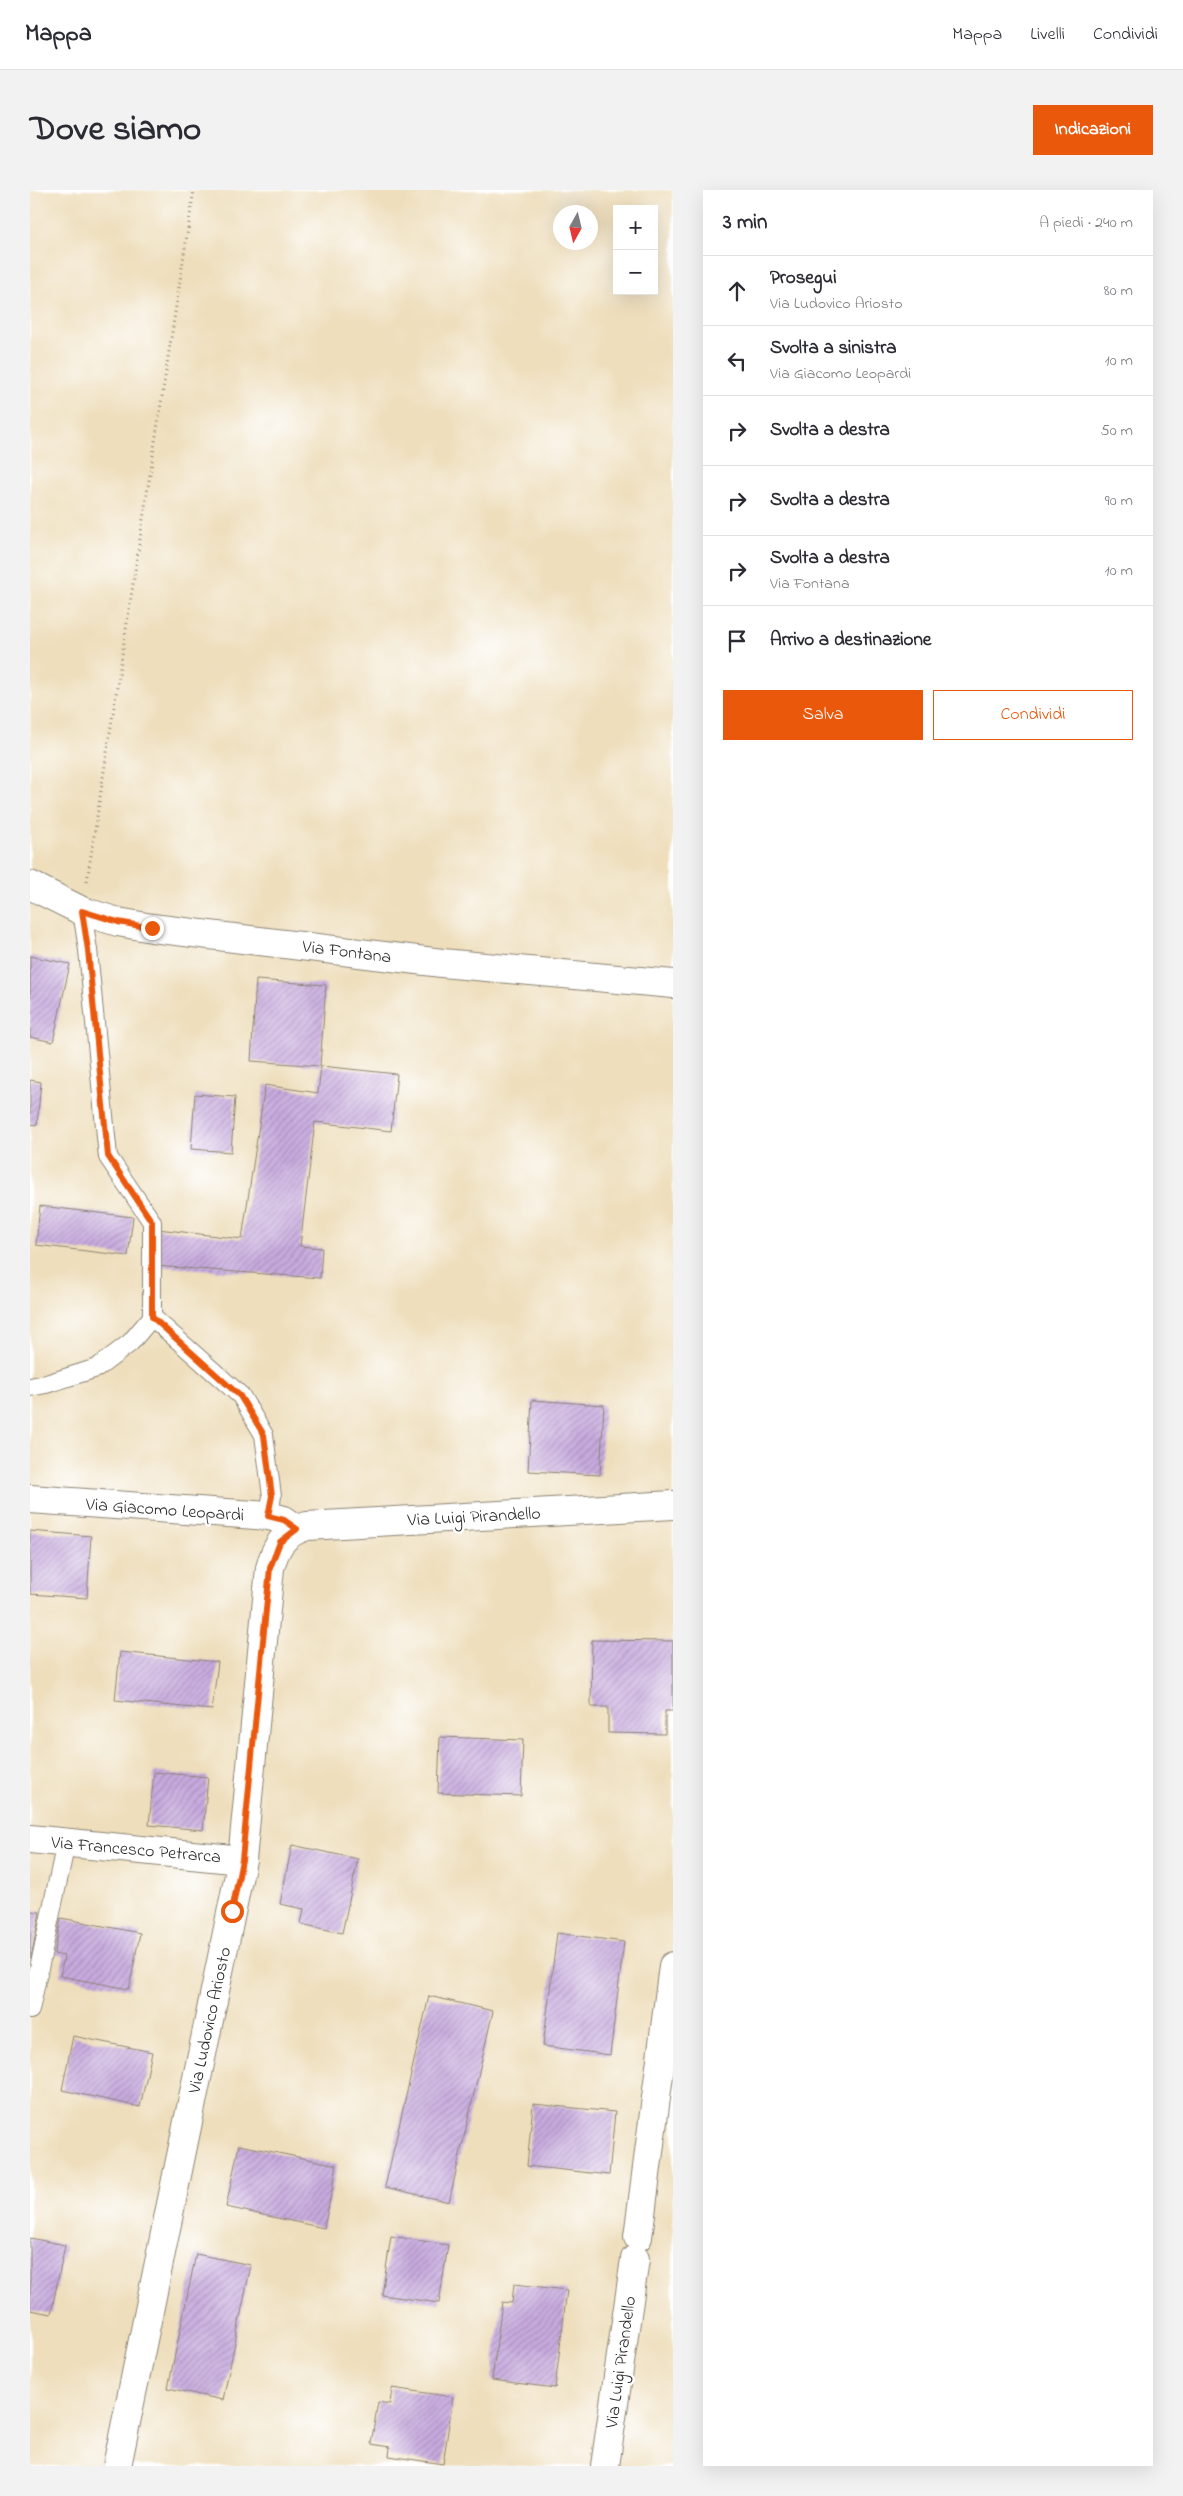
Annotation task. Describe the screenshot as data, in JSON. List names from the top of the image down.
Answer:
{
  "streets": {
    "street": [
      "Via Fontana",
      "Via Giacomo Leopardi",
      "Via Luigi Pirandello",
      "Via Francesco Petrarca",
      "Via Ludovico Ariosto"
    ]
  },
  "crossings": [
    ["Via Giacomo Leopardi", "Via Luigi Pirandello"],
    ["Via Giacomo Leopardi", "Via Ludovico Ariosto"],
    ["Via Luigi Pirandello", "Via Ludovico Ariosto"],
    ["Via Francesco Petrarca", "Via Ludovico Ariosto"]
  ],
  "north": "bottom",
  "page": {
    "header": "Mappa",
    "nav": ["Mappa", "Livelli", "Condividi"],
    "title": "Dove siamo",
    "buttons": [
      "Indicazioni",
      ["Salva", "Condividi"]
    ],
    "heading": ["3 min", "A piedi · 240 m"],
    "map_buttons": ["+", "−"],
    "list": [
      ["Prosegui", "Via Ludovico Ariosto", "80 m"],
      ["Svolta a sinistra", "Via Giacomo Leopardi", "10 m"],
      ["Svolta a destra", "50 m"],
      ["Svolta a destra", "90 m"],
      ["Svolta a destra", "Via Fontana", "10 m"],
      "Arrivo a destinazione"
    ]
  }
}
